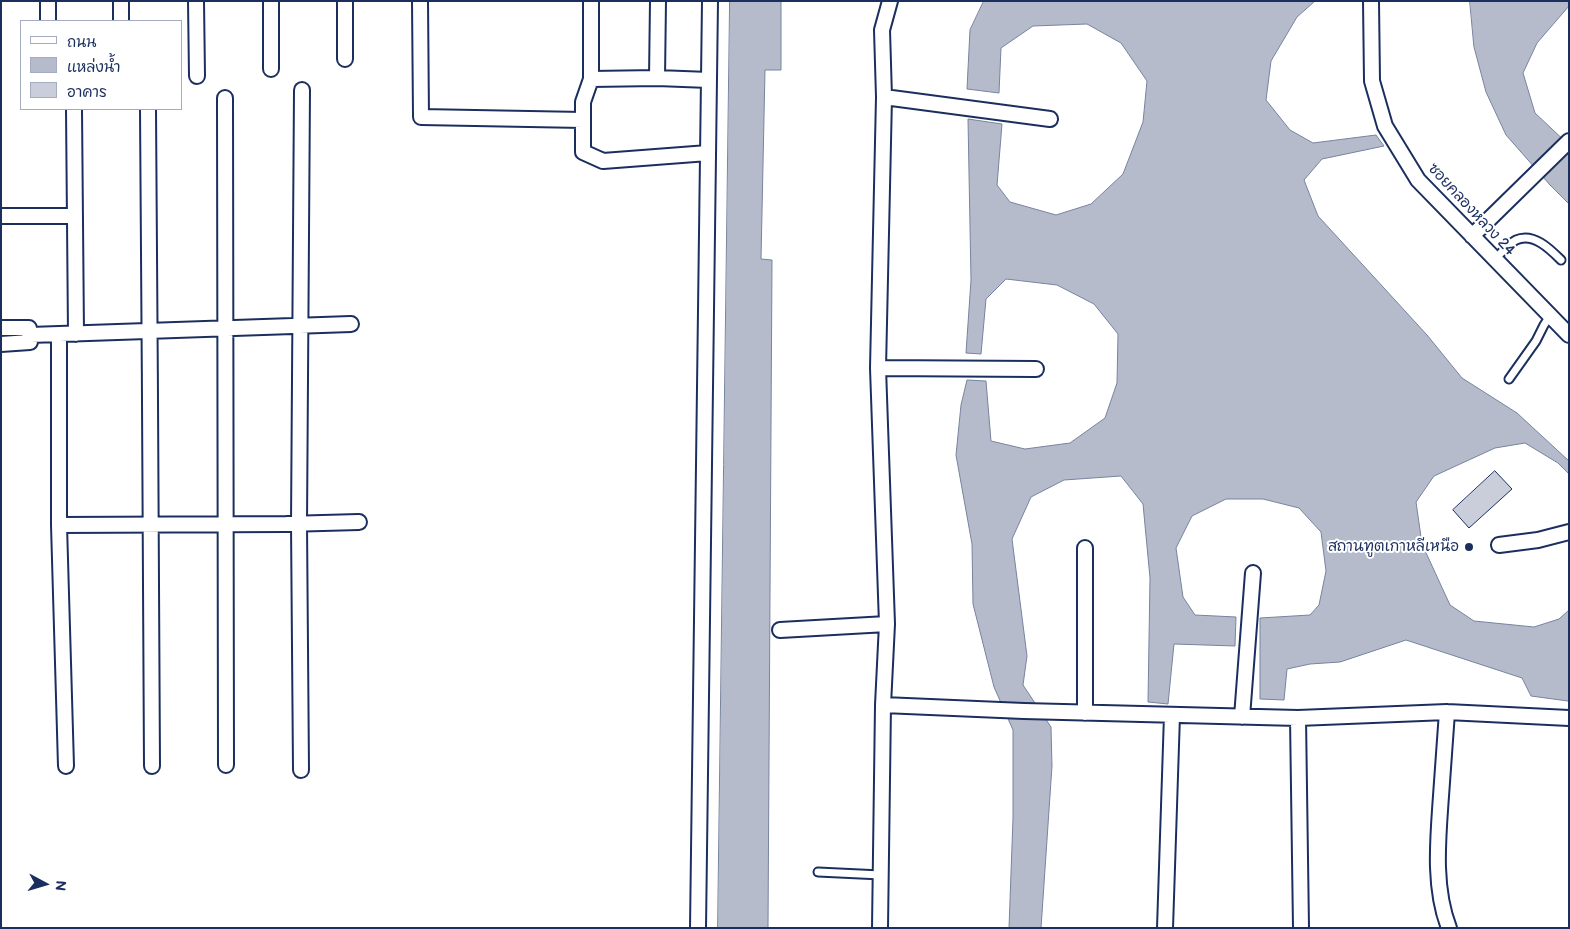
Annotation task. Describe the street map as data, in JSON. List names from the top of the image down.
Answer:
{
  "streets": {
    "street": ["ซอยคลองหลวง 24"]
  },
  "places": ["สถานทูตเกาหลีเหนือ"],
  "legend": ["ถนน", "แหล่งน้ำ", "อาคาร"],
  "north": "right"
}
